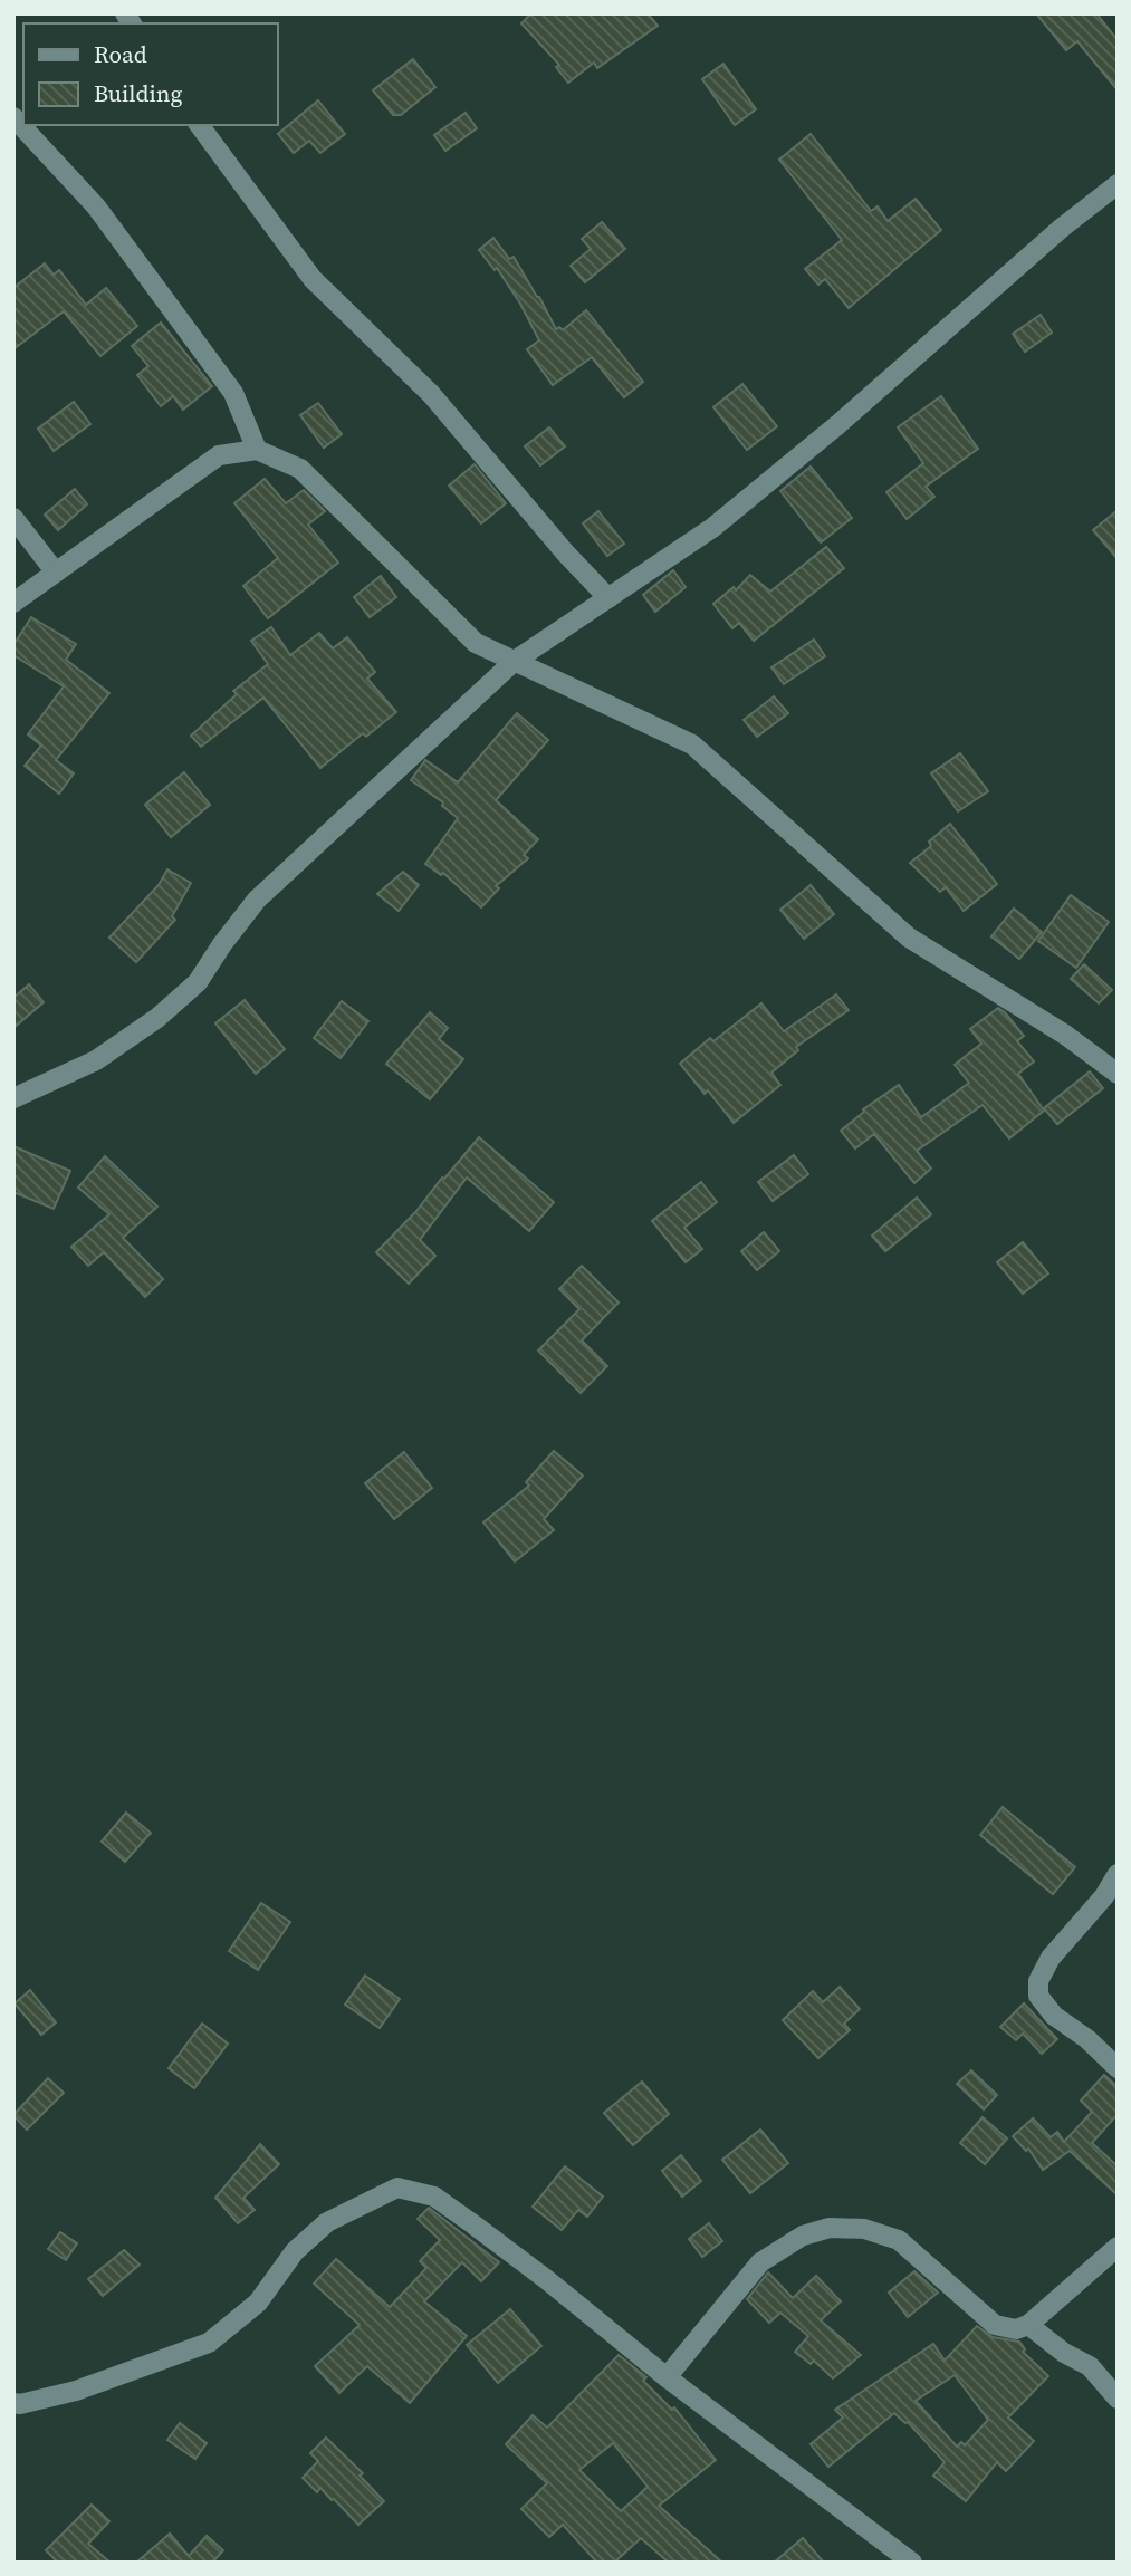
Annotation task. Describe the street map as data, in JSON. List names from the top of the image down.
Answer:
{
  "legend": ["Road", "Building"]
}
